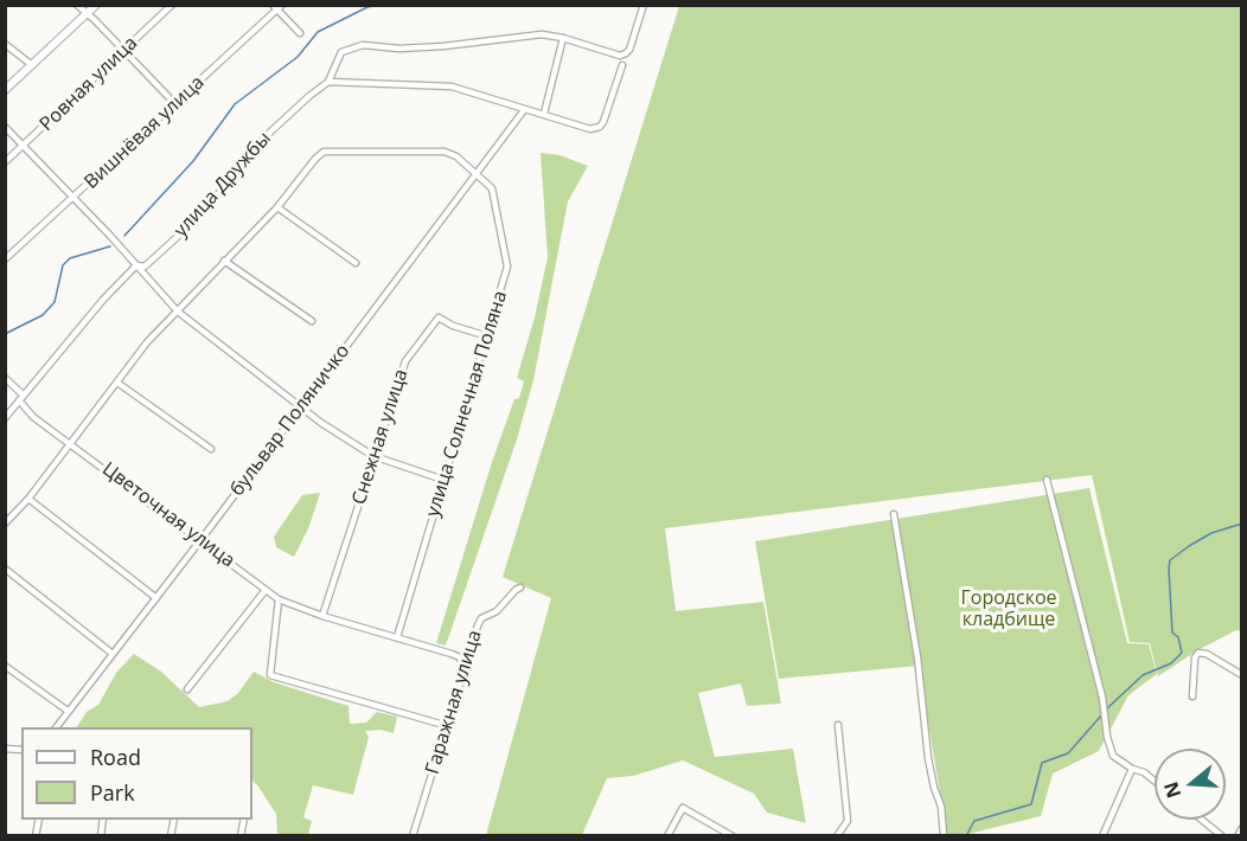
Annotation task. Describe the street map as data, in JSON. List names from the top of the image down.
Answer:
{
  "streets": {
    "street": [
      "Ровная улица",
      "Вишнёвая улица",
      "улица Дружбы",
      "улица Солнечная Поляна",
      "бульвар Поляничко",
      "Снежная улица",
      "Цветочная улица",
      "Гаражная улица"
    ]
  },
  "crossings": [
    ["улица Дружбы", "Цветочная улица"],
    ["улица Солнечная Поляна", "бульвар Поляничко"],
    ["улица Солнечная Поляна", "Снежная улица"],
    ["улица Солнечная Поляна", "Цветочная улица"],
    ["бульвар Поляничко", "Цветочная улица"],
    ["Снежная улица", "Цветочная улица"],
    ["Цветочная улица", "Гаражная улица"]
  ],
  "parks": ["Городское кладбище"],
  "legend": ["Road", "Park"],
  "north": "left"
}
